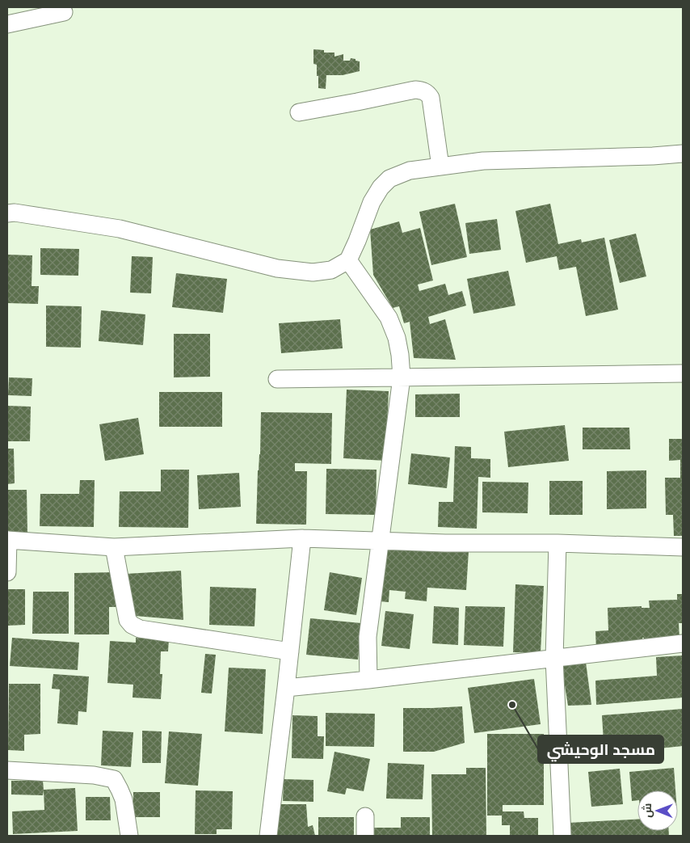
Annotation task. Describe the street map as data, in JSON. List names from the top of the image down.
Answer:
{
  "places": ["مسجد الوحيشي"],
  "north": "left"
}
